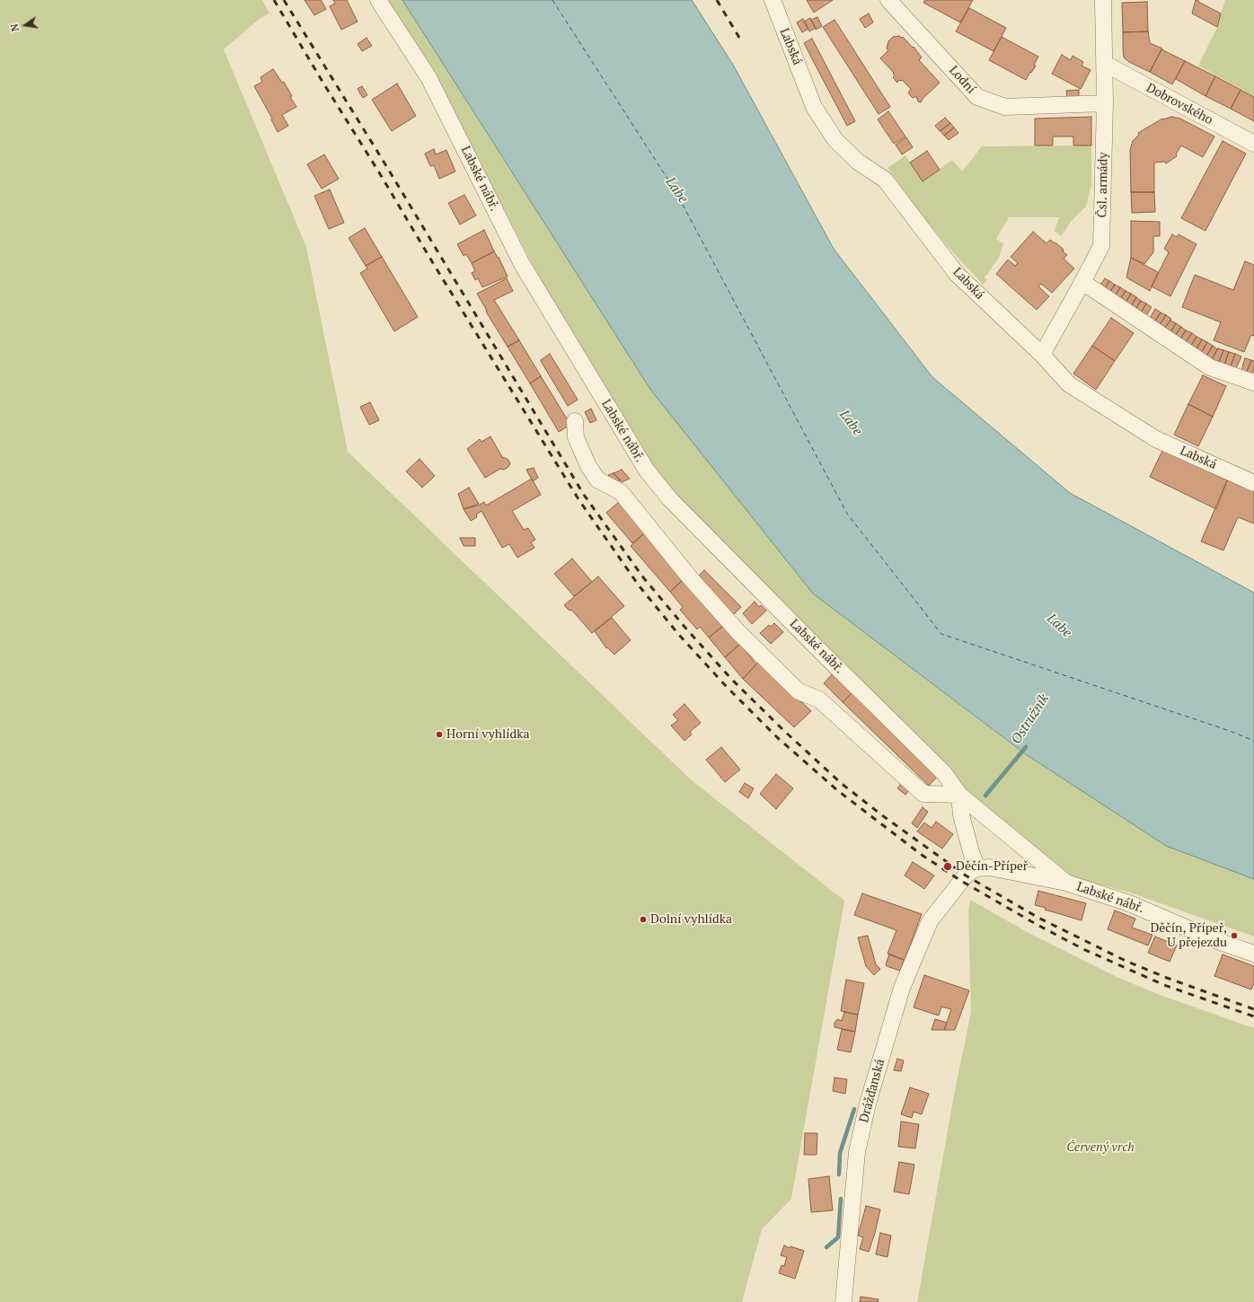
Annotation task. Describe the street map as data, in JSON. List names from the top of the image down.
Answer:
{
  "streets": {
    "street": [
      "Labská",
      "Lodní",
      "Dobrovského",
      "Labské nábř.",
      "Čsl. armády",
      "Drážďanská"
    ]
  },
  "crossings": [
    ["Labská", "Čsl. armády"],
    ["Lodní", "Čsl. armády"],
    ["Dobrovského", "Čsl. armády"],
    ["Labské nábř.", "Drážďanská"]
  ],
  "water": ["Labe", "Ostružník"],
  "parks": ["Červený vrch"],
  "places": [
    "Horní vyhlídka",
    "Děčín-Přípeř",
    "Dolní vyhlídka",
    "Děčín, Přípeř, U přejezdu"
  ],
  "north": "left"
}
